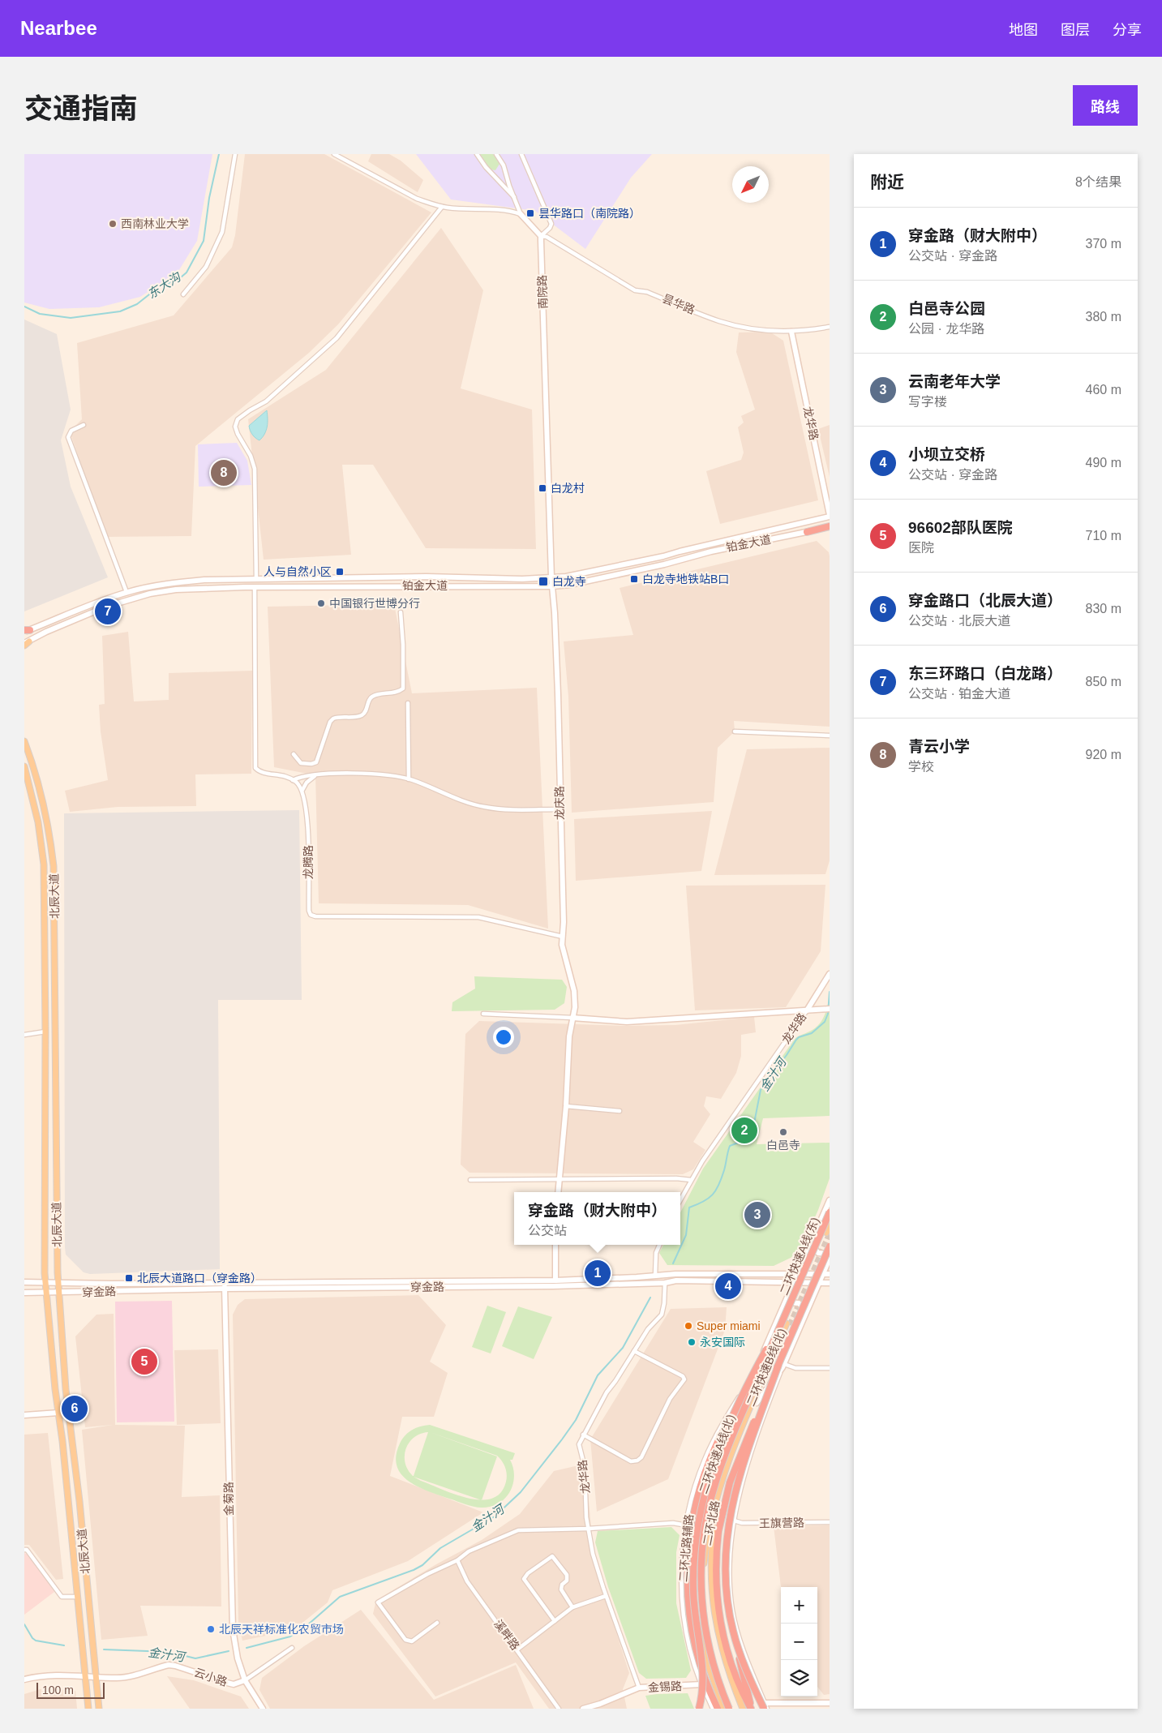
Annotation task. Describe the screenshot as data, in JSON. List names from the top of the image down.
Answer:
{
  "streets": {
    "highway": ["二环快速A线(东)", "二环快速B线(北)", "二环快速A线(北)"],
    "main road": [
      "南院路",
      "龙华路",
      "铂金大道",
      "龙庆路",
      "北辰大道",
      "穿金路",
      "金菊路",
      "二环北路",
      "二环北路辅路",
      "云小路",
      "金锡路"
    ],
    "street": [
      "昙华路",
      "龙腾路",
      "王旗营路",
      "溪畔路"
    ]
  },
  "crossings": [
    ["南院路", "昙华路"],
    ["南院路", "铂金大道"],
    ["南院路", "龙庆路"],
    ["昙华路", "龙华路"],
    ["龙华路", "铂金大道"],
    ["龙华路", "穿金路"],
    ["龙华路", "金锡路"],
    ["铂金大道", "龙庆路"],
    ["龙庆路", "龙腾路"],
    ["北辰大道", "穿金路"],
    ["北辰大道", "云小路"],
    ["二环快速A线(东)", "二环快速A线(北)"],
    ["二环快速A线(东)", "二环北路辅路"],
    ["穿金路", "金菊路"],
    ["穿金路", "二环北路辅路"],
    ["二环快速A线(北)", "二环北路辅路"],
    ["金菊路", "云小路"],
    ["二环北路辅路", "金锡路"]
  ],
  "water": ["东大沟", "金汁河"],
  "places": {
    "transit": [
      "昙华路口（南院路）",
      "白龙村",
      "人与自然小区",
      "白龙寺地铁站B口",
      "白龙寺",
      "北辰大道路口（穿金路）"
    ],
    "other": [
      "西南林业大学",
      "中国银行世博分行",
      "白邑寺",
      "Super miami",
      "永安国际",
      "北辰天祥标准化农贸市场"
    ]
  },
  "scale_bar": "100 m",
  "north": "bottom left",
  "page": {
    "header": "Nearbee",
    "nav": ["地图", "图层", "分享"],
    "title": "交通指南",
    "buttons": "路线",
    "heading": ["附近", "8个结果"],
    "list": [
      {
        "mark": "1",
        "name": "穿金路（财大附中）",
        "note": "公交站 · 穿金路",
        "value": "370 m"
      },
      {
        "mark": "2",
        "name": "白邑寺公园",
        "note": "公园 · 龙华路",
        "value": "380 m"
      },
      {
        "mark": "3",
        "name": "云南老年大学",
        "note": "写字楼",
        "value": "460 m"
      },
      {
        "mark": "4",
        "name": "小坝立交桥",
        "note": "公交站 · 穿金路",
        "value": "490 m"
      },
      {
        "mark": "5",
        "name": "96602部队医院",
        "note": "医院",
        "value": "710 m"
      },
      {
        "mark": "6",
        "name": "穿金路口（北辰大道）",
        "note": "公交站 · 北辰大道",
        "value": "830 m"
      },
      {
        "mark": "7",
        "name": "东三环路口（白龙路）",
        "note": "公交站 · 铂金大道",
        "value": "850 m"
      },
      {
        "mark": "8",
        "name": "青云小学",
        "note": "学校",
        "value": "920 m"
      }
    ],
    "pins": [
      "8",
      "7",
      "2",
      "3",
      "1",
      "4",
      "5",
      "6"
    ],
    "popup": ["穿金路（财大附中）", "公交站"],
    "map_buttons": ["+", "−"],
    "scale": "100 m"
  }
}
